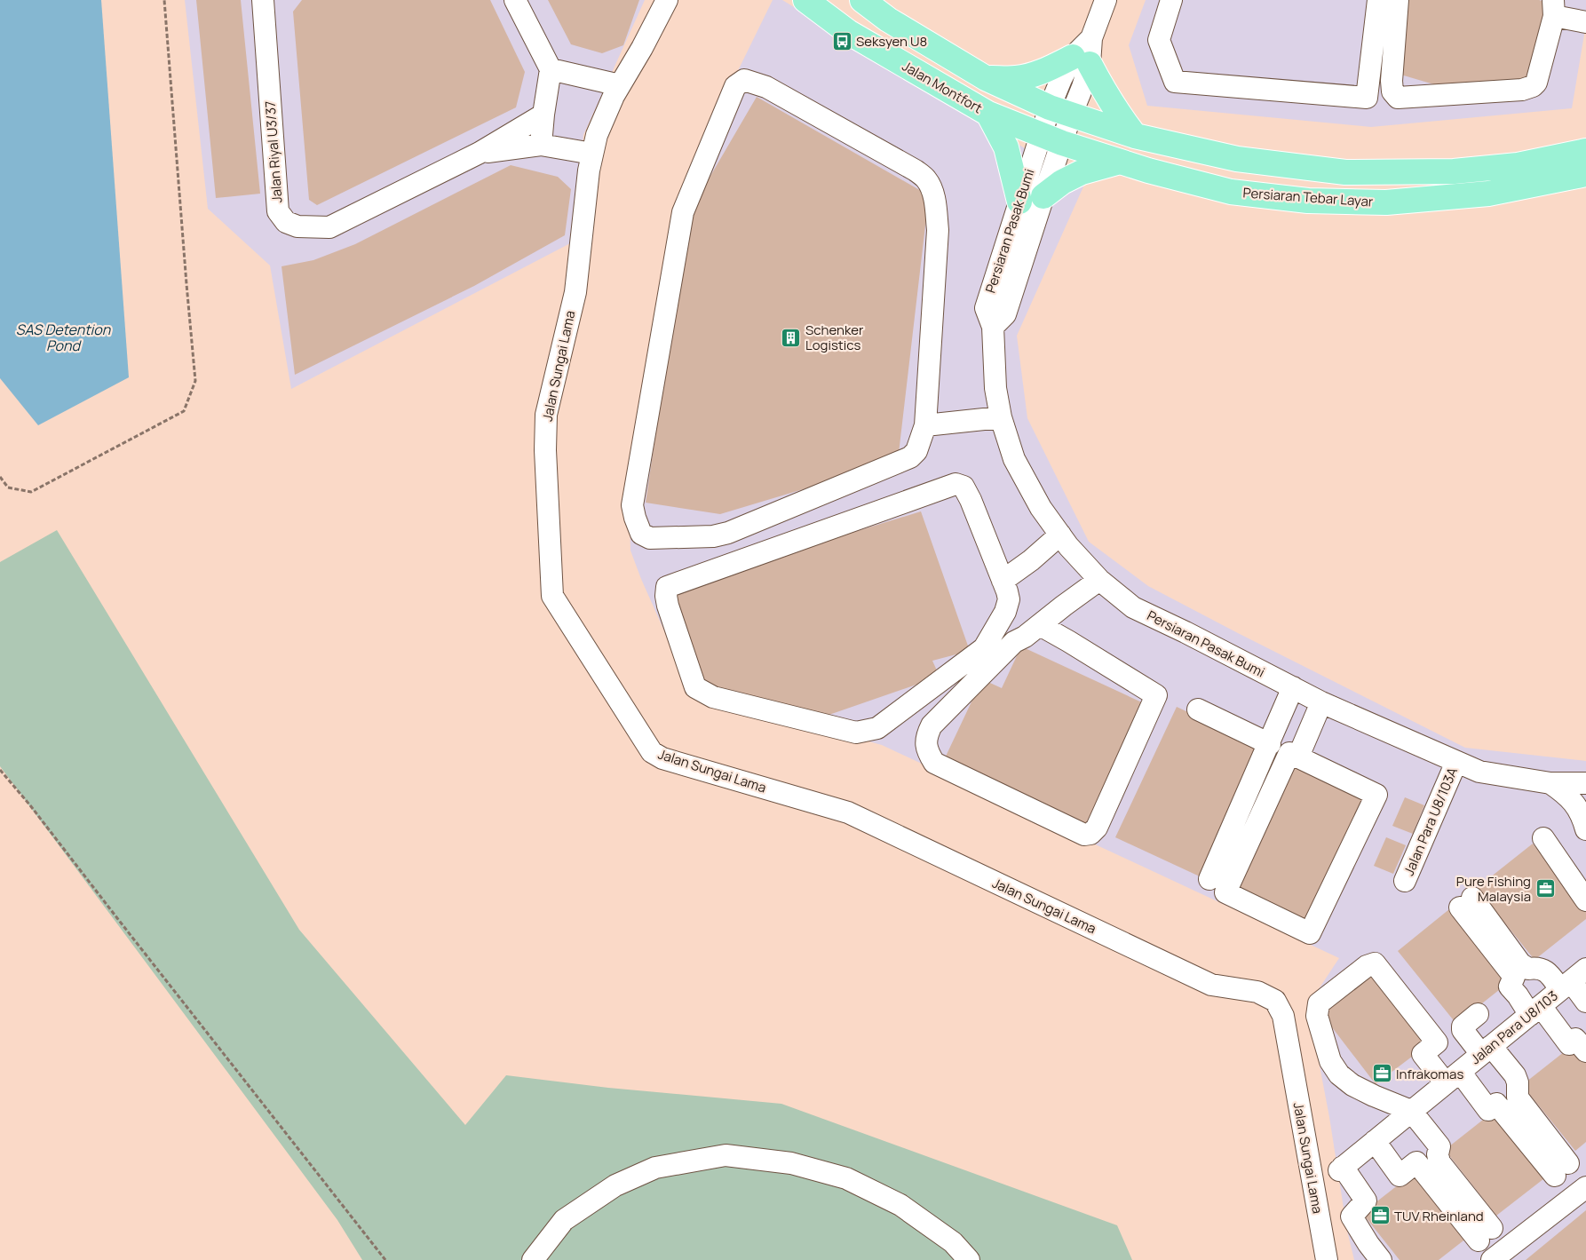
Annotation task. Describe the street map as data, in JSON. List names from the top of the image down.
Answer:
{
  "streets": {
    "main road": ["Jalan Montfort", "Persiaran Tebar Layar"],
    "street": [
      "Jalan Riyal U3/37",
      "Persiaran Pasak Bumi",
      "Jalan Sungai Lama",
      "Jalan Para U8/103A",
      "Jalan Para U8/103"
    ]
  },
  "crossings": [
    ["Jalan Montfort", "Persiaran Tebar Layar"],
    ["Jalan Montfort", "Persiaran Pasak Bumi"],
    ["Persiaran Tebar Layar", "Persiaran Pasak Bumi"],
    ["Persiaran Pasak Bumi", "Jalan Para U8/103A"]
  ],
  "water": ["SAS Detention Pond"],
  "places": {
    "bus stop": ["Seksyen U8"],
    "building": ["Schenker Logistics"],
    "office": ["Pure Fishing Malaysia", "Infrakomas", "TUV Rheinland"]
  }
}
